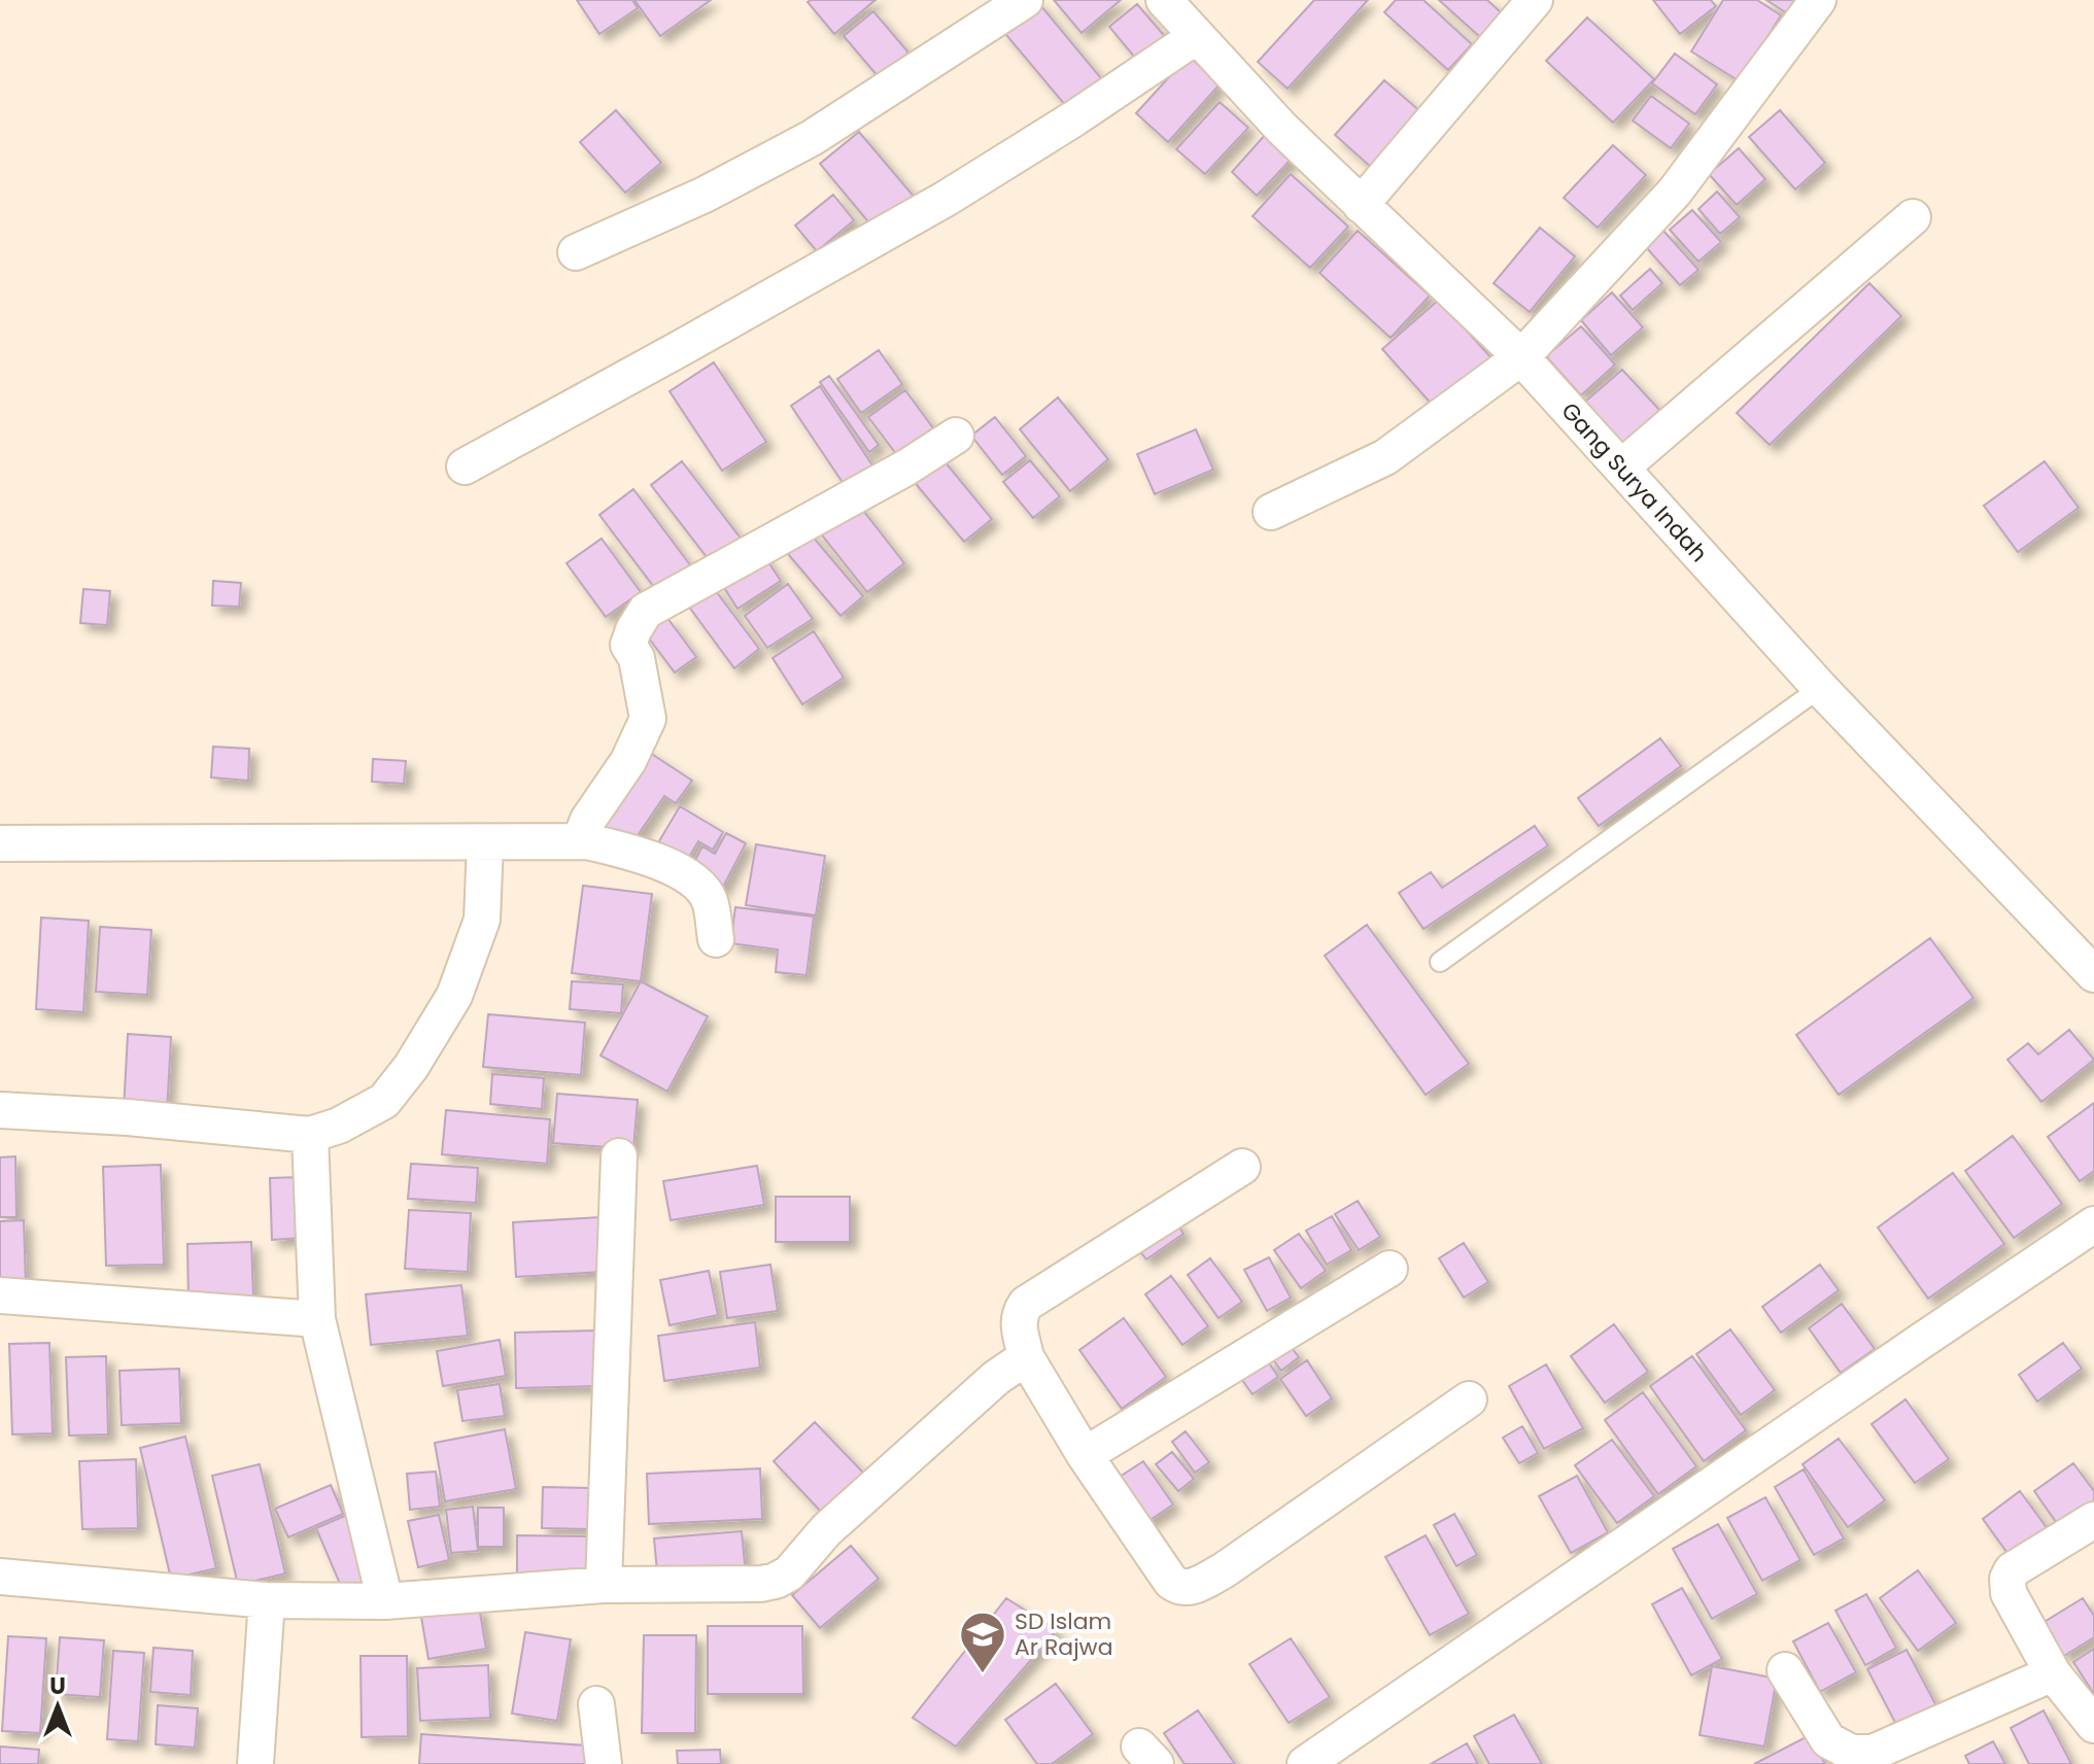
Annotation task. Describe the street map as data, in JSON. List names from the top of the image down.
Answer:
{
  "streets": {
    "street": ["Gang Surya Indah"]
  },
  "places": {
    "school or university": ["SD Islam Ar Rajwa"]
  },
  "north": "top"
}
